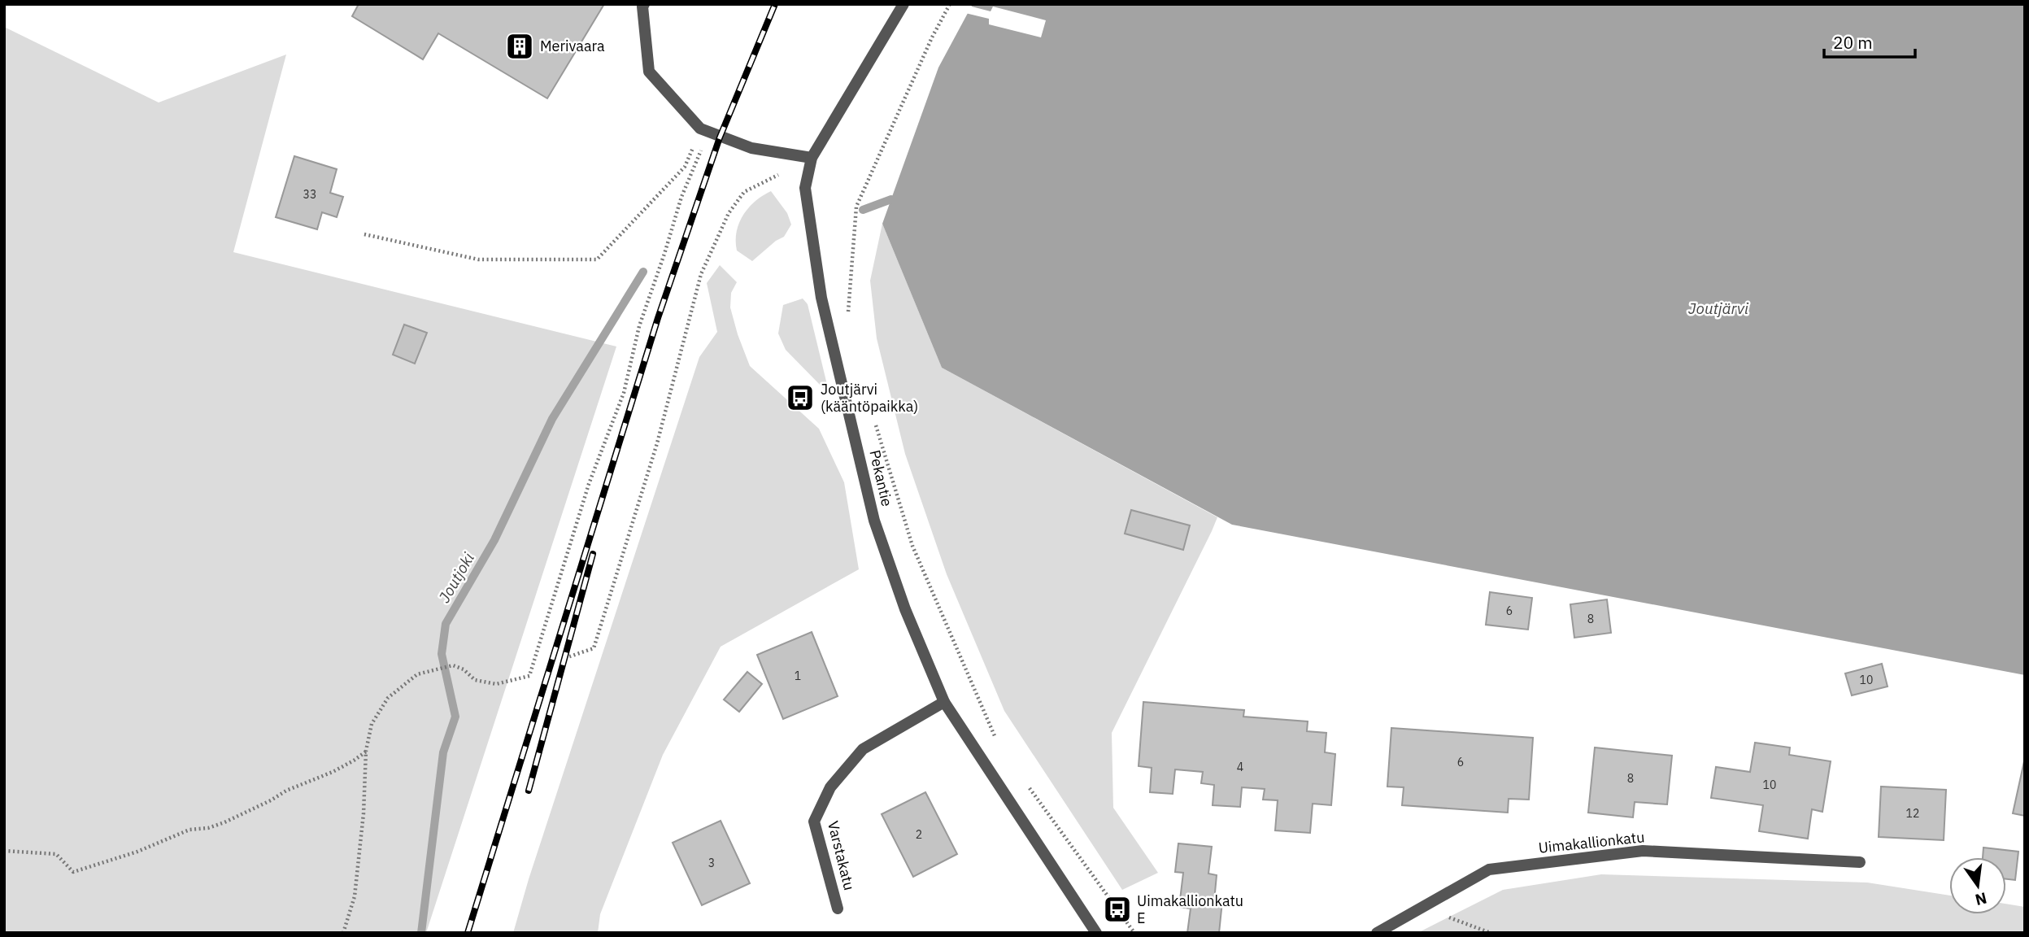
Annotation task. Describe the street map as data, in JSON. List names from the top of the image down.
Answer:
{
  "streets": {
    "street": ["Pekantie", "Uimakallionkatu", "Varstakatu"]
  },
  "crossings": [
    ["Pekantie", "Varstakatu"]
  ],
  "water": ["Joutjärvi", "Joutjoki"],
  "places": {
    "building": ["Merivaara"],
    "bus stop": ["Joutjärvi (kääntöpaikka)", "Uimakallionkatu E"]
  },
  "house_numbers": [
    "33",
    "6",
    "8",
    "1",
    "10",
    "6",
    "4",
    "8",
    "10",
    "12",
    "2",
    "3"
  ],
  "scale_bar": "20 m",
  "north": "bottom"
}
